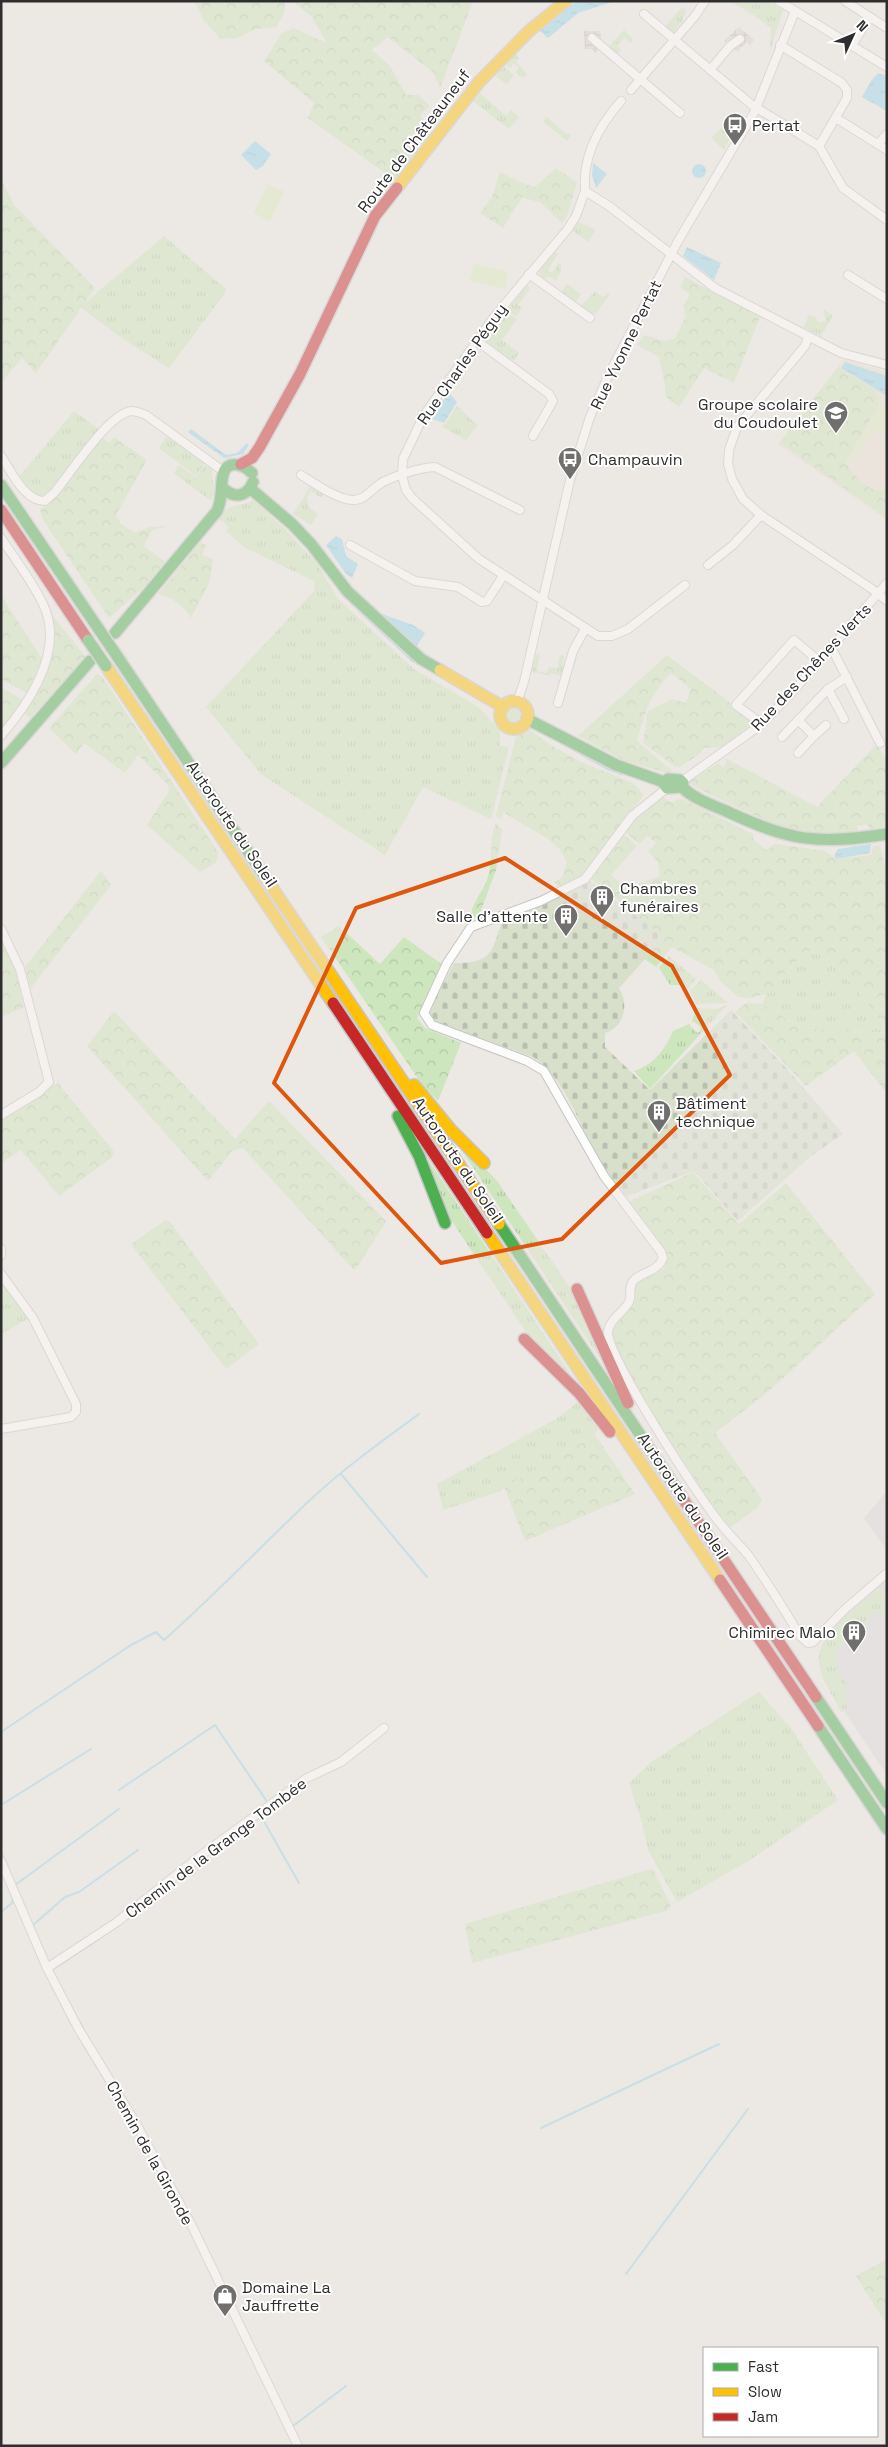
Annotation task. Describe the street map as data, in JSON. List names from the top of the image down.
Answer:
{
  "streets": {
    "main road": ["Route de Châteauneuf", "Autoroute du Soleil"],
    "street": [
      "Rue Yvonne Pertat",
      "Rue Charles Péguy",
      "Rue des Chênes Verts",
      "Chemin de la Grange Tombée",
      "Chemin de la Gironde"
    ]
  },
  "crossings": [
    ["Chemin de la Grange Tombée", "Chemin de la Gironde"]
  ],
  "places": {
    "bus stop": ["Pertat", "Champauvin"],
    "school or university": ["Groupe scolaire du Coudoulet"],
    "building": [
      "Chambres funéraires",
      "Salle d'attente",
      "Bâtiment technique",
      "Chimirec Malo"
    ],
    "shop": ["Domaine La Jauffrette"]
  },
  "legend": ["Fast", "Slow", "Jam"],
  "north": "top right"
}
